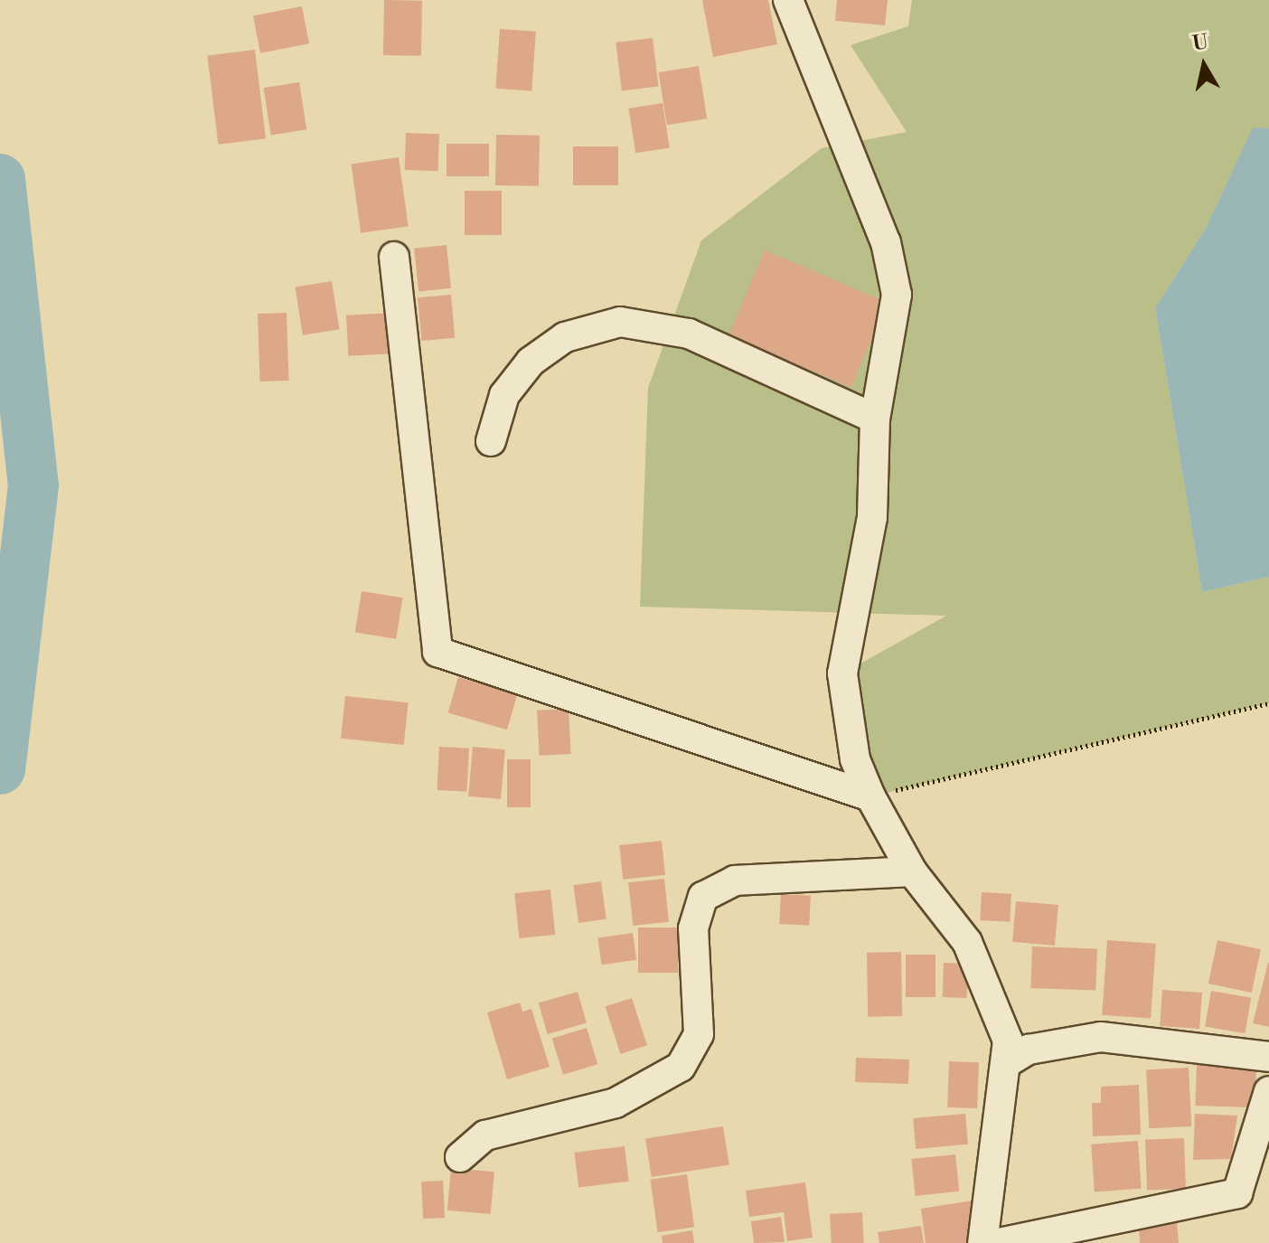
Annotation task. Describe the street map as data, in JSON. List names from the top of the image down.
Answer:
{
  "north": "top"
}
